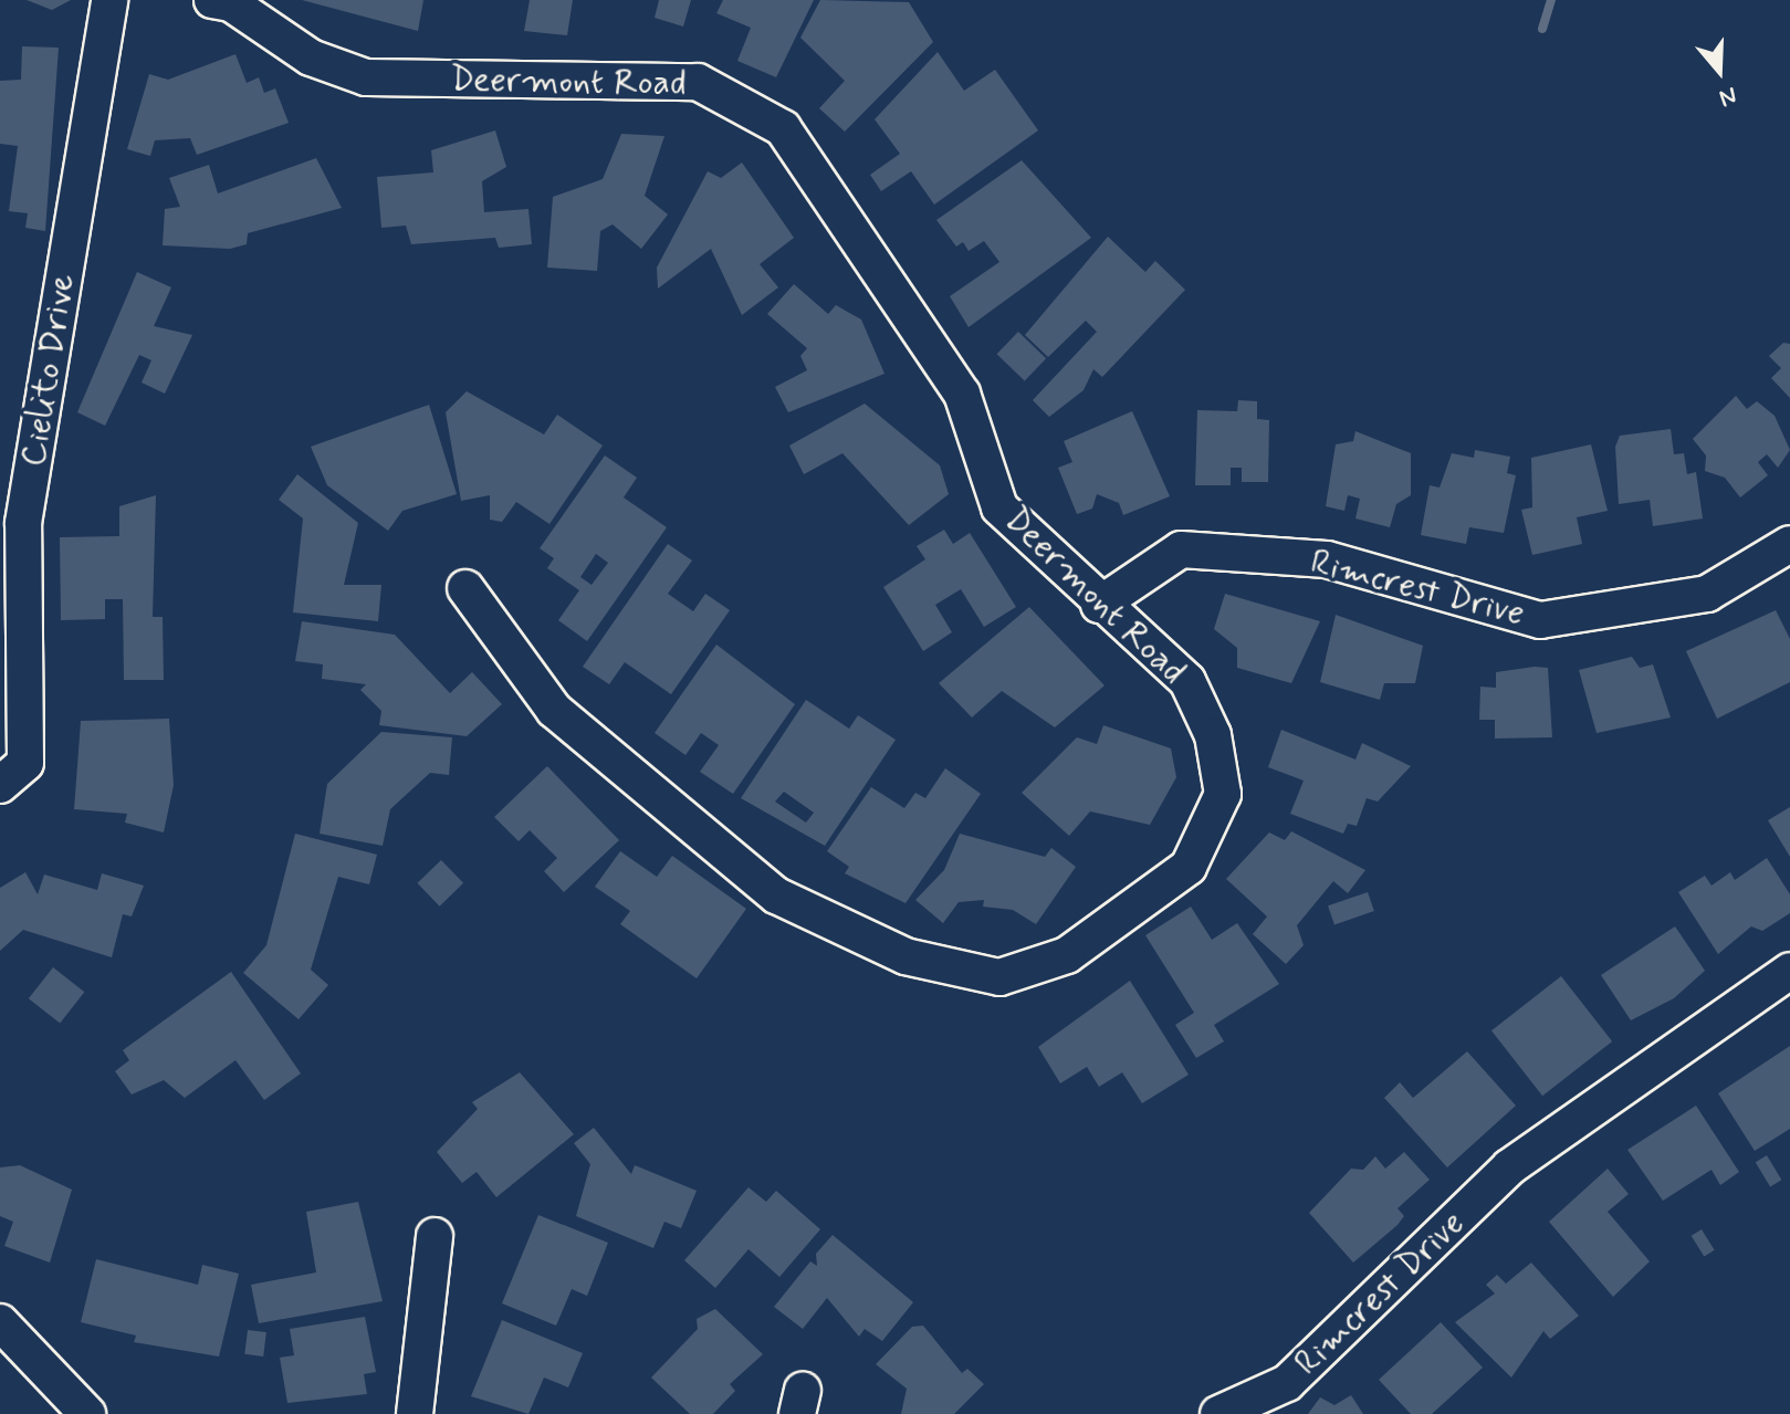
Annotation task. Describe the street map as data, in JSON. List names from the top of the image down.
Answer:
{
  "streets": {
    "street": ["Deermont Road", "Cielito Drive", "Rimcrest Drive"]
  },
  "crossings": [
    ["Deermont Road", "Rimcrest Drive"]
  ],
  "north": "bottom"
}
